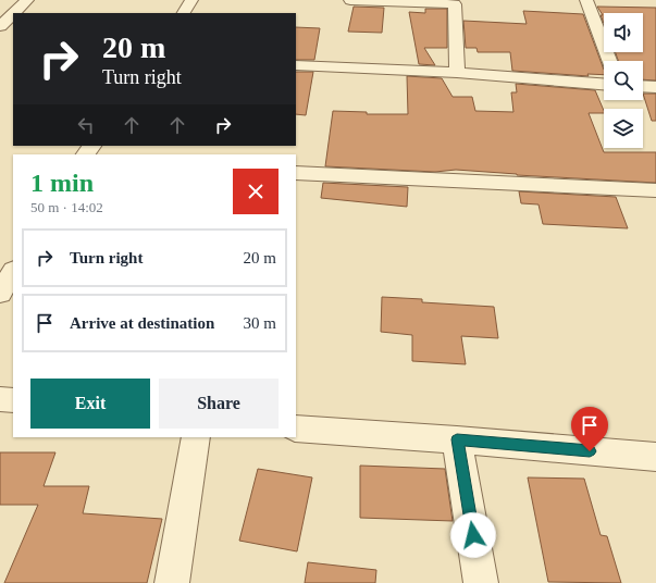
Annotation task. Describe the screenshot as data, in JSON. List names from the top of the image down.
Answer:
{
  "page": {
    "turn": ["20 m", "Turn right"],
    "heading": ["1 min", "50 m · 14:02"],
    "list": [
      {
        "name": "Turn right",
        "value": "20 m"
      },
      {
        "name": "Arrive at destination",
        "value": "30 m"
      }
    ],
    "buttons": ["Exit", "Share"]
  }
}
